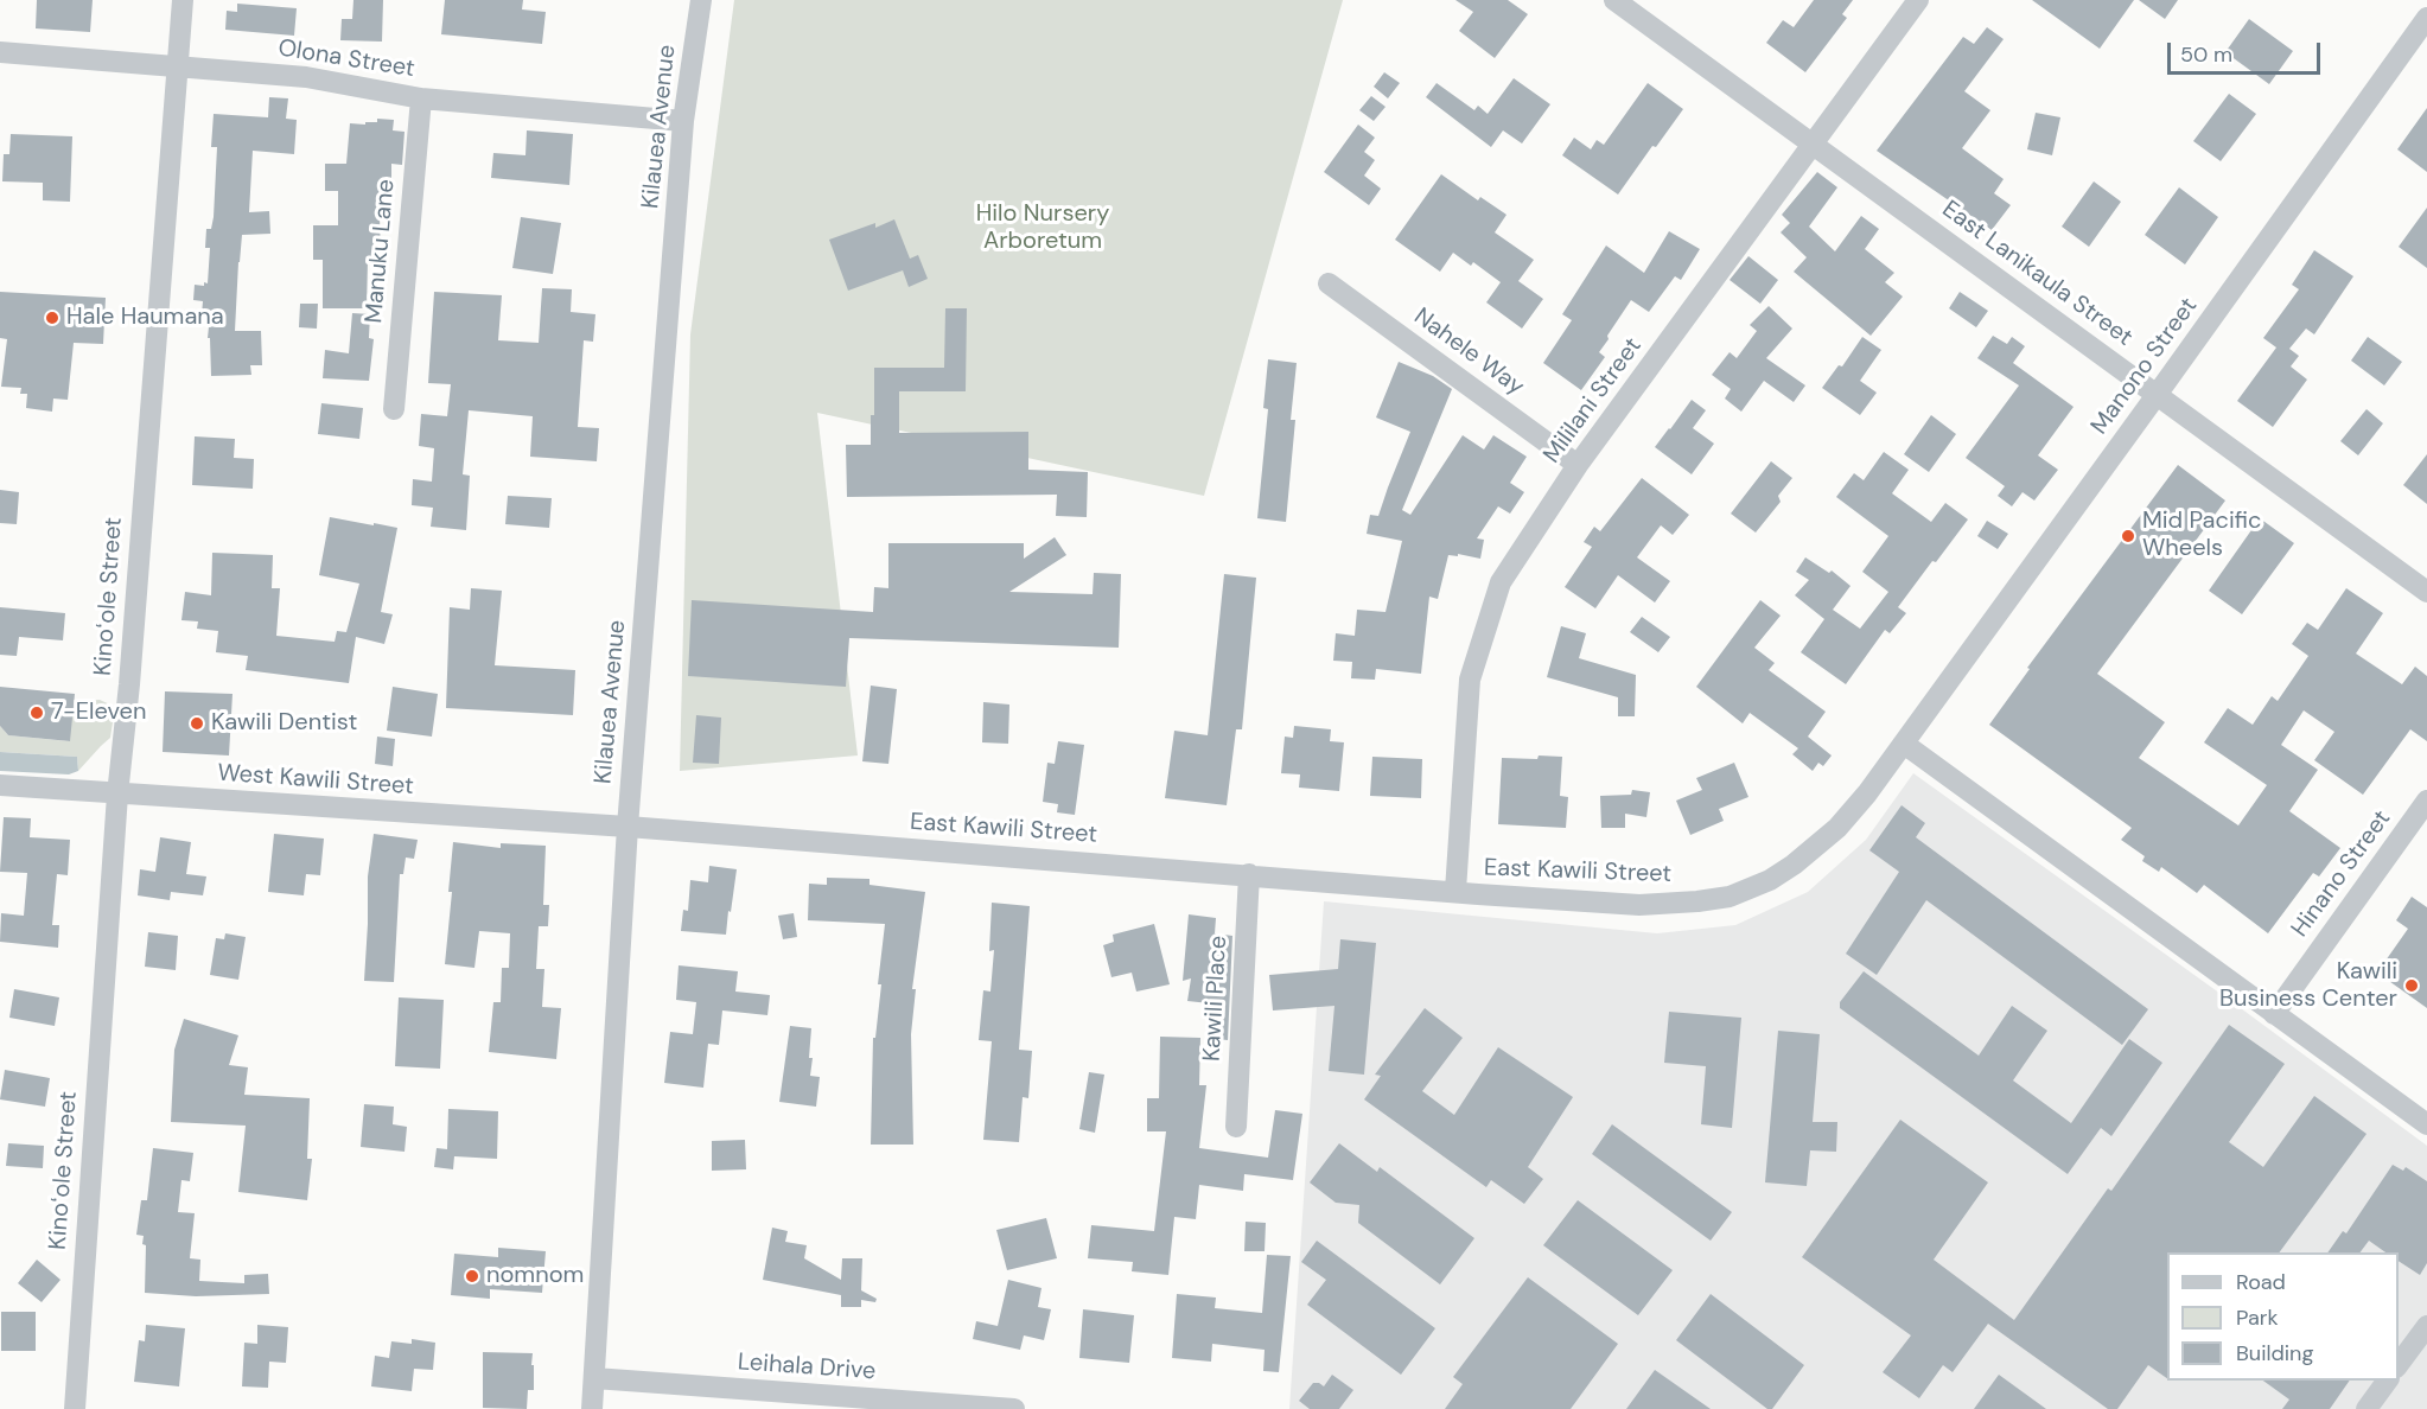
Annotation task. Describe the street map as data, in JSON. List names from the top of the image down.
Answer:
{
  "streets": {
    "street": [
      "Olona Street",
      "Kilauea Avenue",
      "Manuku Lane",
      "East Lanikaula Street",
      "Nahele Way",
      "Manono Street",
      "Mililani Street",
      "Kinoʻole Street",
      "West Kawili Street",
      "East Kawili Street",
      "Hinano Street",
      "Kawili Place",
      "Leihala Drive"
    ]
  },
  "crossings": [
    ["Olona Street", "Kilauea Avenue"],
    ["Olona Street", "Manuku Lane"],
    ["Olona Street", "Kinoʻole Street"],
    ["Kilauea Avenue", "West Kawili Street"],
    ["Kilauea Avenue", "East Kawili Street"],
    ["Kilauea Avenue", "Leihala Drive"],
    ["East Lanikaula Street", "Manono Street"],
    ["East Lanikaula Street", "Mililani Street"],
    ["Nahele Way", "Mililani Street"],
    ["Manono Street", "East Kawili Street"],
    ["Mililani Street", "East Kawili Street"],
    ["Kinoʻole Street", "West Kawili Street"],
    ["West Kawili Street", "East Kawili Street"],
    ["East Kawili Street", "Kawili Place"]
  ],
  "parks": ["Hilo Nursery Arboretum"],
  "places": [
    "Hale Haumana",
    "Mid Pacific Wheels",
    "7-Eleven",
    "Kawili Dentist",
    "Kawili Business Center",
    "nomnom"
  ],
  "legend": ["Road", "Park", "Building"],
  "scale_bar": "50 m"
}
